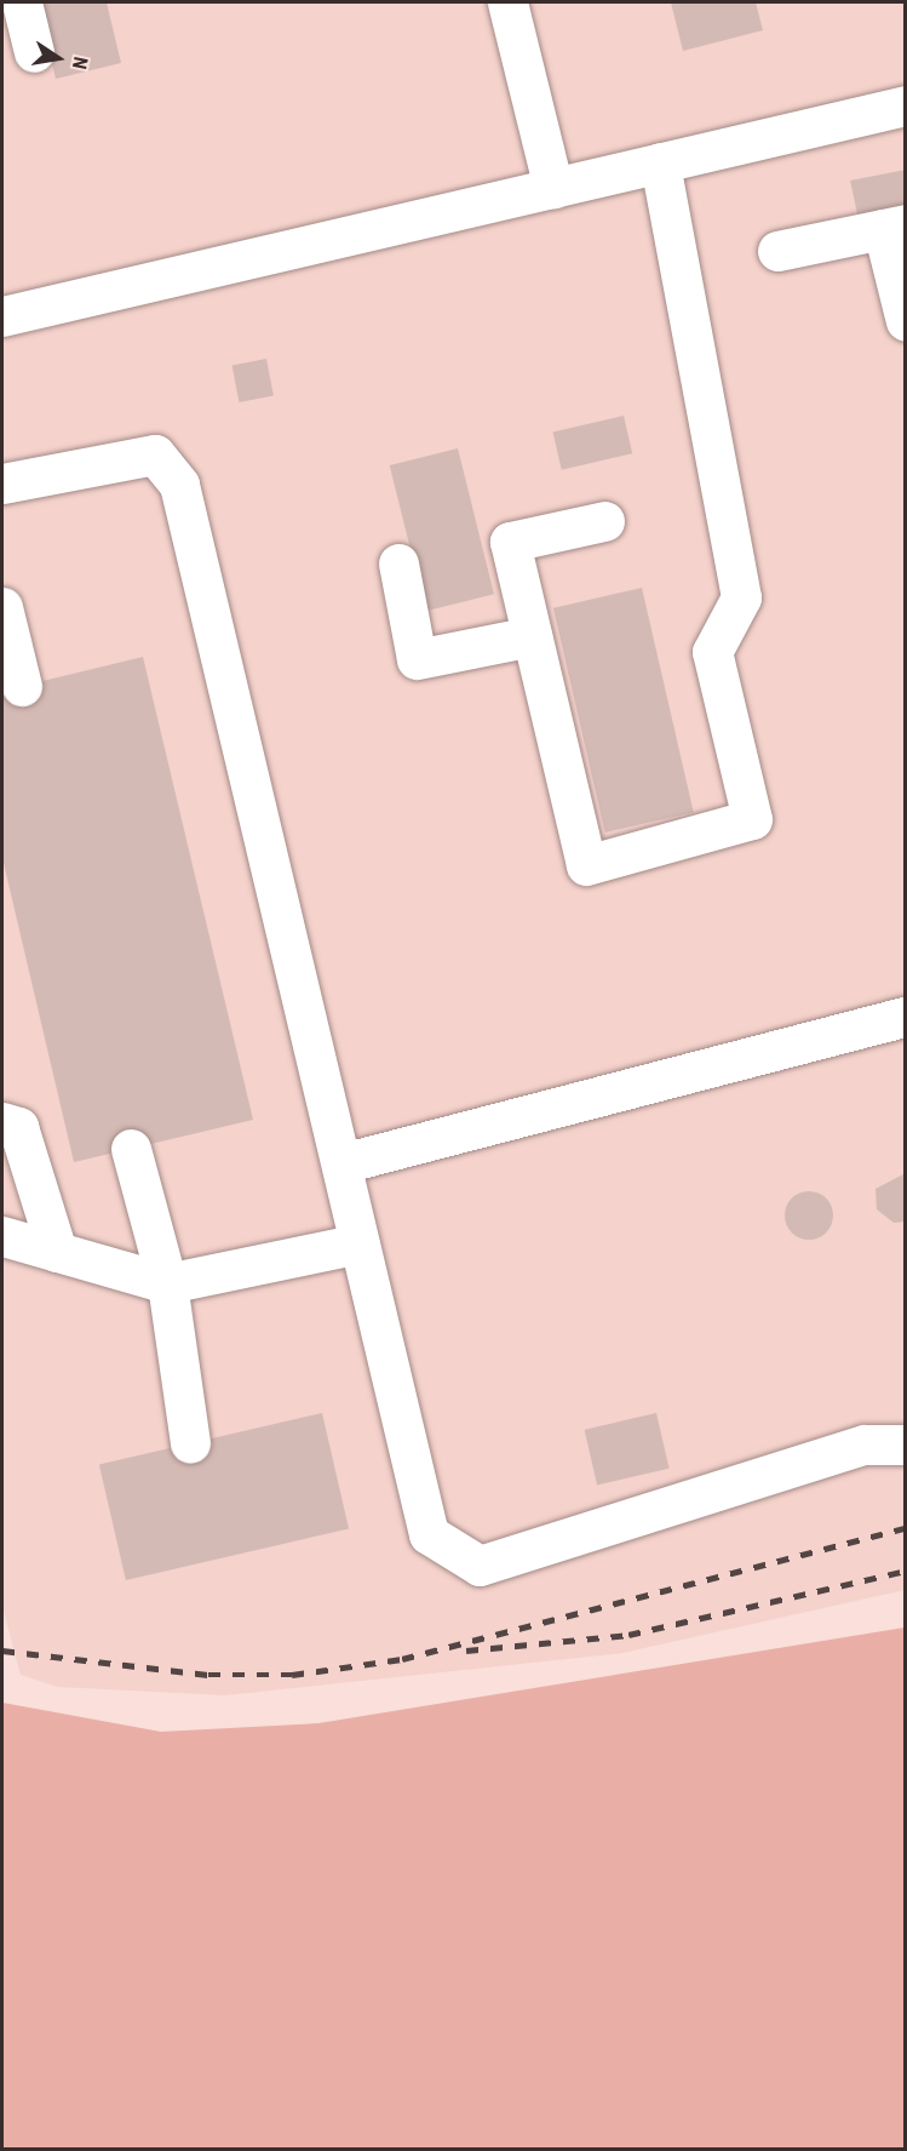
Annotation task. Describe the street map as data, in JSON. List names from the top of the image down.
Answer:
{
  "north": "right"
}
